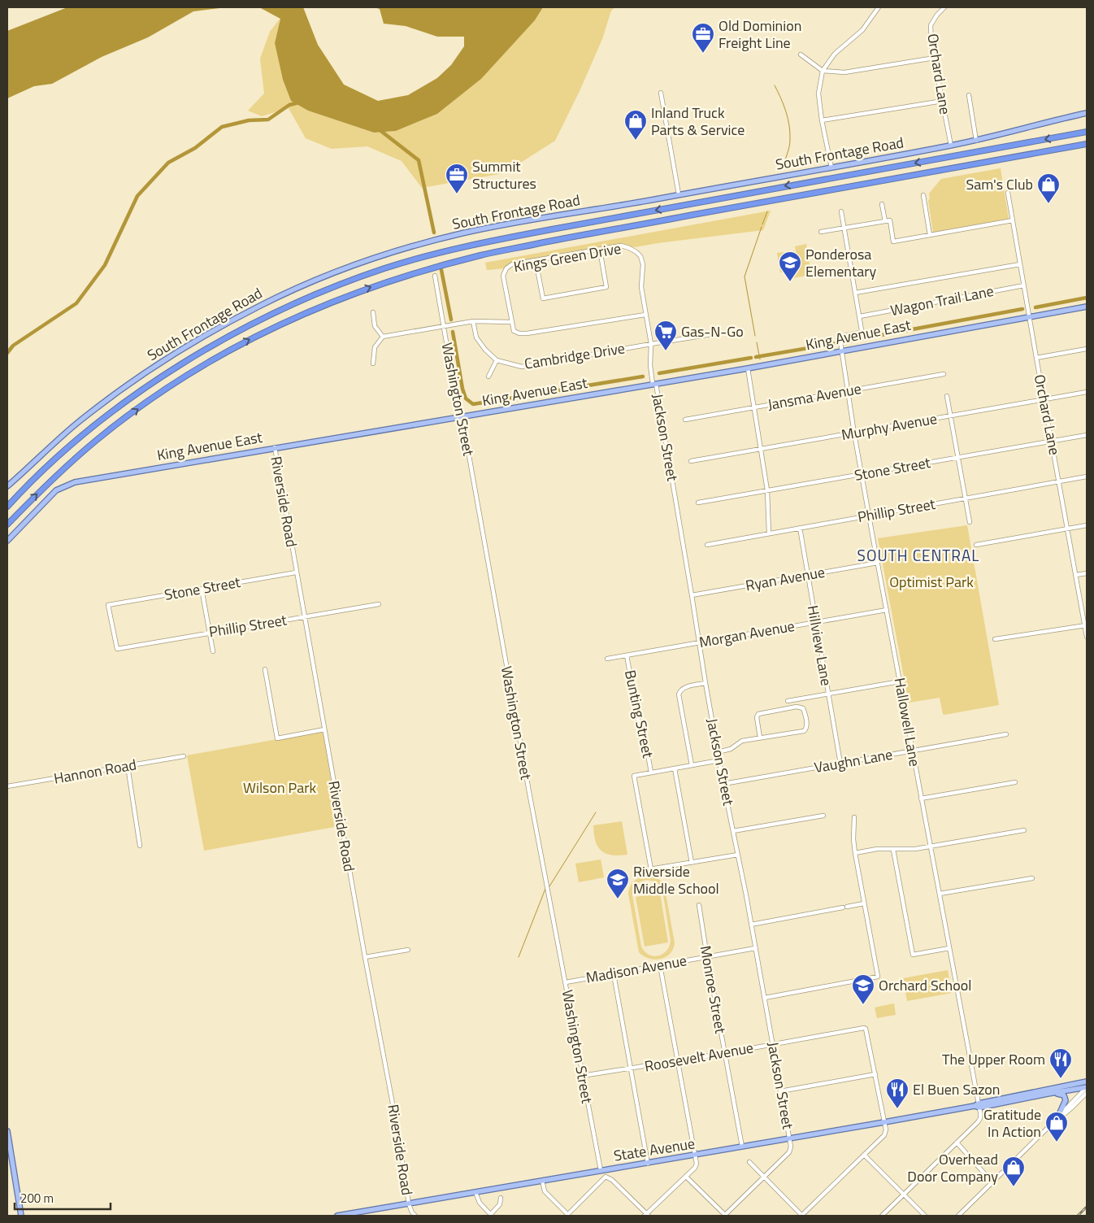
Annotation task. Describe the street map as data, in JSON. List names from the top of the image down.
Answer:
{
  "streets": {
    "main road": ["South Frontage Road", "King Avenue East", "State Avenue"],
    "street": [
      "Orchard Lane",
      "Kings Green Drive",
      "Wagon Trail Lane",
      "Cambridge Drive",
      "Jansma Avenue",
      "Washington Street",
      "Murphy Avenue",
      "Jackson Street",
      "Stone Street",
      "Riverside Road",
      "Phillip Street",
      "Ryan Avenue",
      "Morgan Avenue",
      "Hillview Lane",
      "Bunting Street",
      "Hallowell Lane",
      "Vaughn Lane",
      "Hannon Road",
      "Madison Avenue",
      "Monroe Street",
      "Roosevelt Avenue"
    ]
  },
  "crossings": [
    ["Orchard Lane", "South Frontage Road"],
    ["Orchard Lane", "Wagon Trail Lane"],
    ["Orchard Lane", "King Avenue East"],
    ["Orchard Lane", "Murphy Avenue"],
    ["Orchard Lane", "Stone Street"],
    ["Orchard Lane", "Phillip Street"],
    ["Kings Green Drive", "Jackson Street"],
    ["Wagon Trail Lane", "Hallowell Lane"],
    ["King Avenue East", "Washington Street"],
    ["King Avenue East", "Jackson Street"],
    ["King Avenue East", "Riverside Road"],
    ["King Avenue East", "Hallowell Lane"],
    ["Cambridge Drive", "Jackson Street"],
    ["Jansma Avenue", "Hallowell Lane"],
    ["Washington Street", "Madison Avenue"],
    ["Washington Street", "Roosevelt Avenue"],
    ["Washington Street", "State Avenue"],
    ["Murphy Avenue", "Hallowell Lane"],
    ["Jackson Street", "Ryan Avenue"],
    ["Jackson Street", "Morgan Avenue"],
    ["Jackson Street", "Vaughn Lane"],
    ["Jackson Street", "Madison Avenue"],
    ["Jackson Street", "Roosevelt Avenue"],
    ["Jackson Street", "State Avenue"],
    ["Stone Street", "Riverside Road"],
    ["Stone Street", "Phillip Street"],
    ["Stone Street", "Hallowell Lane"],
    ["Riverside Road", "Phillip Street"],
    ["Riverside Road", "State Avenue"],
    ["Phillip Street", "Hillview Lane"],
    ["Phillip Street", "Hallowell Lane"],
    ["Ryan Avenue", "Hillview Lane"],
    ["Ryan Avenue", "Hallowell Lane"],
    ["Morgan Avenue", "Hillview Lane"],
    ["Morgan Avenue", "Bunting Street"],
    ["Morgan Avenue", "Hallowell Lane"],
    ["Hillview Lane", "Vaughn Lane"],
    ["Hallowell Lane", "Vaughn Lane"],
    ["Hallowell Lane", "State Avenue"],
    ["Madison Avenue", "Monroe Street"],
    ["Monroe Street", "Roosevelt Avenue"],
    ["Monroe Street", "State Avenue"]
  ],
  "districts": ["SOUTH CENTRAL"],
  "parks": ["Optimist Park", "Wilson Park"],
  "places": {
    "office": ["Old Dominion Freight Line", "Summit Structures"],
    "shop": [
      "Inland Truck Parts & Service",
      "Sam's Club",
      "Gratitude In Action",
      "Overhead Door Company"
    ],
    "school or university": ["Ponderosa Elementary", "Riverside Middle School", "Orchard School"],
    "supermarket": ["Gas-N-Go"],
    "restaurant": ["The Upper Room", "El Buen Sazon"]
  },
  "scale_bar": "200 m"
}
